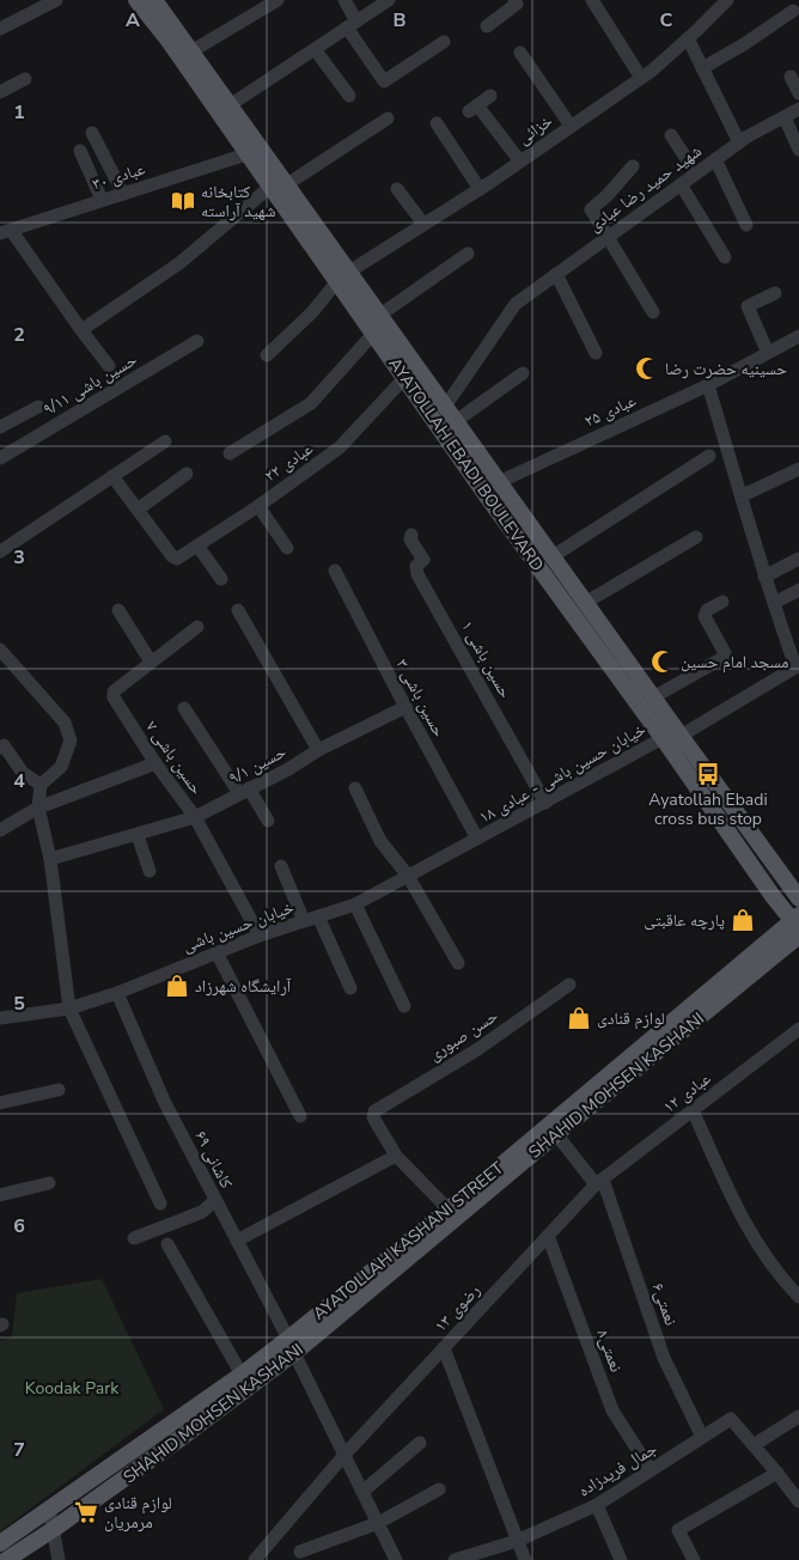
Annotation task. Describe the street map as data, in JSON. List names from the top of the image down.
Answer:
{
  "streets": {
    "main road": ["AYATOLLAH EBADI BOULEVARD", "SHAHID MOHSEN KASHANI", "AYATOLLAH KASHANI STREET"],
    "street": [
      "خزائی",
      "عبادی ۳۰",
      "شهید حمید رضا عبادی",
      "حسین باشی ۹/۱۱",
      "عبادی ۲۵",
      "عبادی ۲۲",
      "حسین باشی ۱",
      "حسین باشی ۳",
      "حسین باشی ۷",
      "حسین ۹/۱",
      "خیابان حسین باشی - عبادی ۱۸",
      "خیابان حسین باشی",
      "حسن صبوری",
      "عبادی ۱۲",
      "کاشانی ۶۹",
      "نعمتی۶",
      "رضوی ۱۳",
      "نعمتی۸",
      "جمال فریدزاده"
    ]
  },
  "crossings": [
    ["خزائی", "AYATOLLAH EBADI BOULEVARD"],
    ["عبادی ۳۰", "AYATOLLAH EBADI BOULEVARD"],
    ["شهید حمید رضا عبادی", "AYATOLLAH EBADI BOULEVARD"],
    ["عبادی ۲۵", "AYATOLLAH EBADI BOULEVARD"],
    ["عبادی ۲۲", "AYATOLLAH EBADI BOULEVARD"],
    ["AYATOLLAH EBADI BOULEVARD", "خیابان حسین باشی - عبادی ۱۸"],
    ["AYATOLLAH EBADI BOULEVARD", "SHAHID MOHSEN KASHANI"],
    ["AYATOLLAH EBADI BOULEVARD", "AYATOLLAH KASHANI STREET"],
    ["حسین باشی ۱", "خیابان حسین باشی - عبادی ۱۸"],
    ["حسین باشی ۳", "حسین ۹/۱"],
    ["حسین باشی ۳", "خیابان حسین باشی - عبادی ۱۸"],
    ["حسین باشی ۳", "خیابان حسین باشی"],
    ["حسین باشی ۷", "حسین ۹/۱"],
    ["حسین باشی ۷", "خیابان حسین باشی"],
    ["خیابان حسین باشی - عبادی ۱۸", "خیابان حسین باشی"],
    ["خیابان حسین باشی", "کاشانی ۶۹"],
    ["SHAHID MOHSEN KASHANI", "کاشانی ۶۹"],
    ["SHAHID MOHSEN KASHANI", "AYATOLLAH KASHANI STREET"],
    ["SHAHID MOHSEN KASHANI", "نعمتی۶"],
    ["عبادی ۱۲", "نعمتی۶"],
    ["عبادی ۱۲", "رضوی ۱۳"],
    ["کاشانی ۶۹", "AYATOLLAH KASHANI STREET"],
    ["کاشانی ۶۹", "رضوی ۱۳"],
    ["نعمتی۶", "رضوی ۱۳"],
    ["نعمتی۶", "جمال فریدزاده"],
    ["رضوی ۱۳", "نعمتی۸"],
    ["نعمتی۸", "جمال فریدزاده"]
  ],
  "parks": ["Koodak Park"],
  "places": {
    "library": ["کتابخانه شهید آراسته"],
    "mosque": ["حسینیه حضرت رضا", "مسجد امام حسین"],
    "bus stop": ["Ayatollah Ebadi cross bus stop"],
    "shop": ["پارچه عاقبتی", "آرایشگاه شهرزاد", "لوازم قنادی"],
    "supermarket": ["لوازم قنادی مرمریان"]
  },
  "grid": {
    "columns": ["A", "B", "C"],
    "rows": [
      "1",
      "2",
      "3",
      "4",
      "5",
      "6",
      "7"
    ]
  }
}
